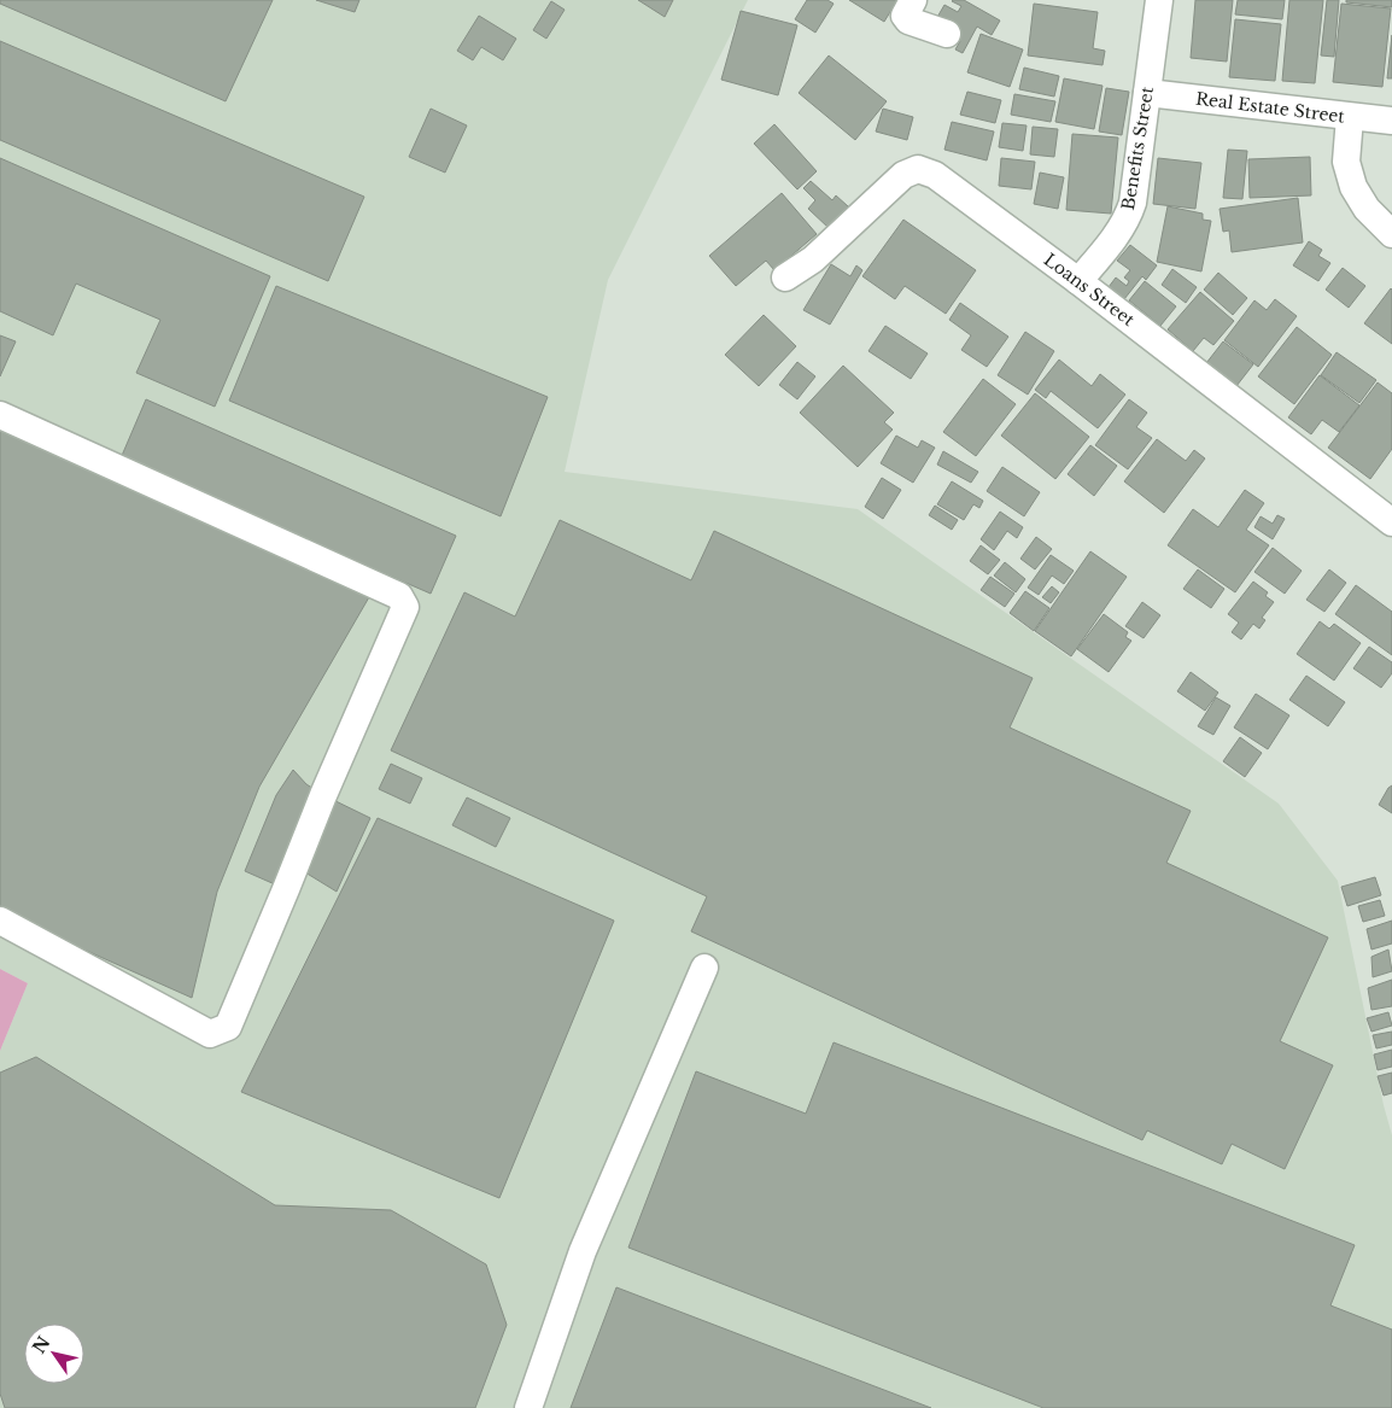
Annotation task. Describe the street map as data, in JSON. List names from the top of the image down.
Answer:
{
  "streets": {
    "street": ["Real Estate Street", "Benefits Street", "Loans Street"]
  },
  "crossings": [
    ["Real Estate Street", "Benefits Street"],
    ["Benefits Street", "Loans Street"]
  ],
  "north": "top left"
}
